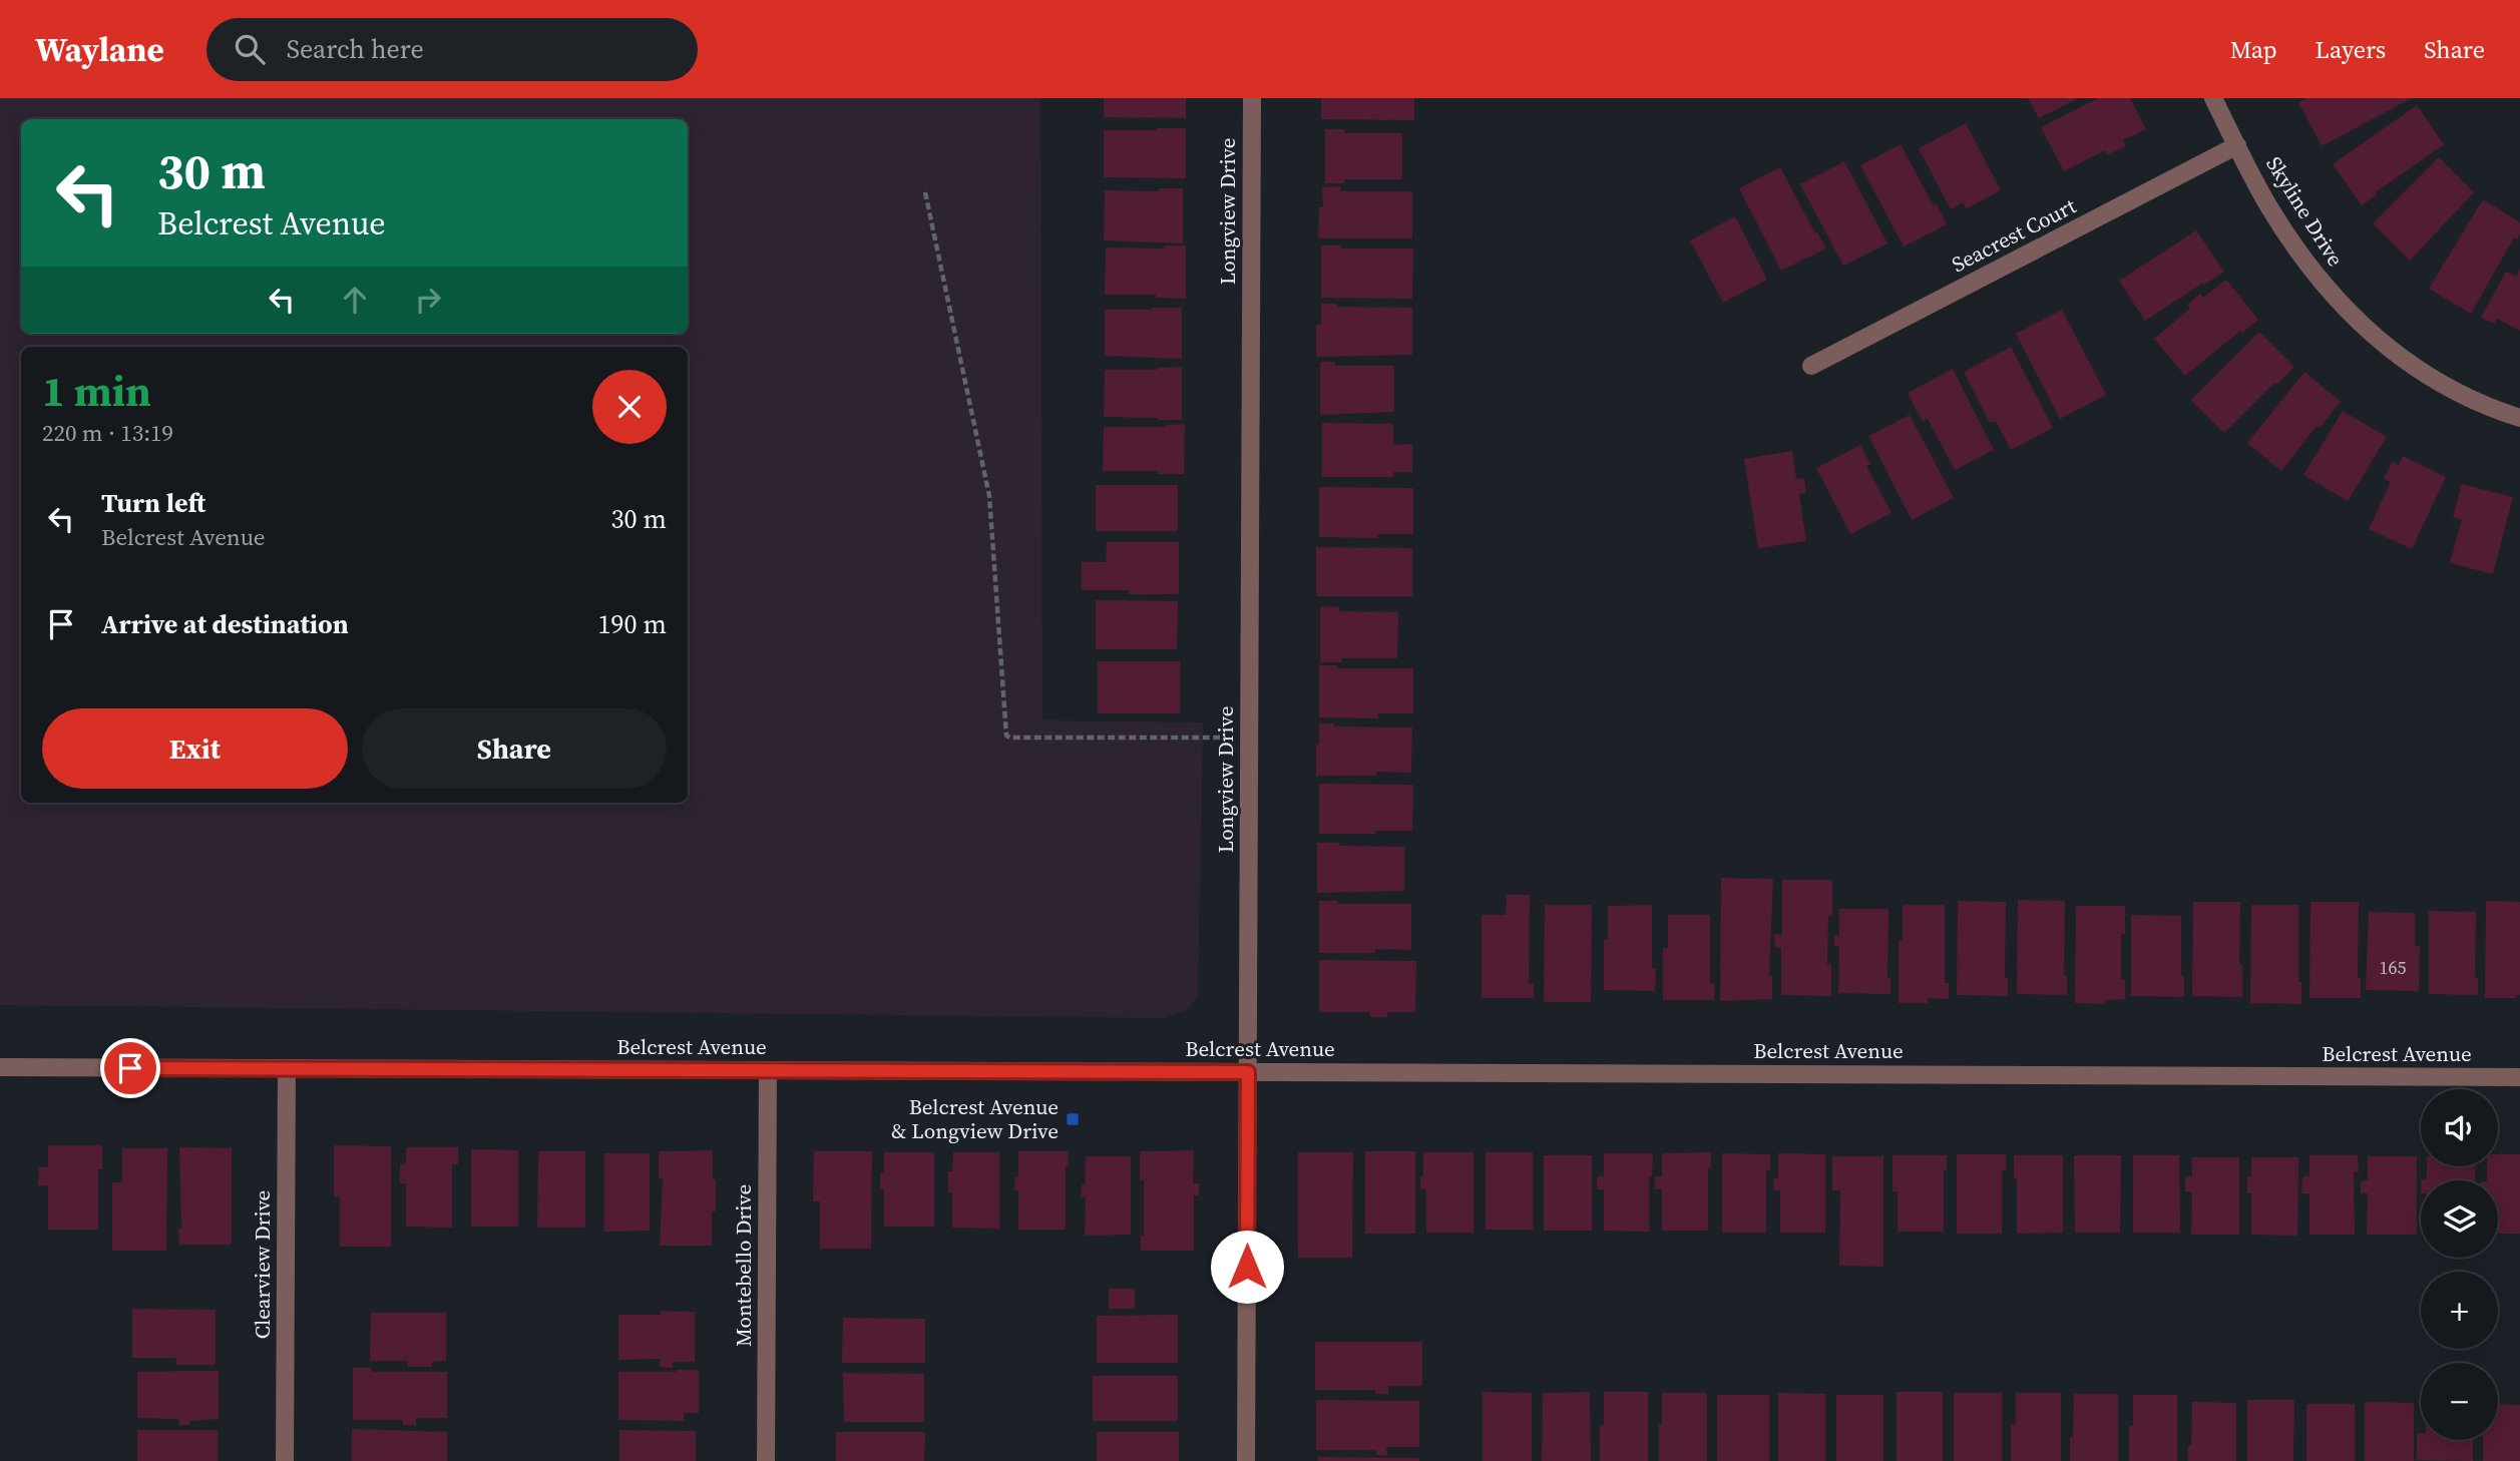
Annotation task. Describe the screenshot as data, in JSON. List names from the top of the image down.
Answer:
{
  "streets": {
    "street": [
      "Longview Drive",
      "Skyline Drive",
      "Seacrest Court",
      "Belcrest Avenue",
      "Clearview Drive",
      "Montebello Drive"
    ]
  },
  "crossings": [
    ["Longview Drive", "Belcrest Avenue"],
    ["Skyline Drive", "Seacrest Court"],
    ["Belcrest Avenue", "Clearview Drive"],
    ["Belcrest Avenue", "Montebello Drive"]
  ],
  "places": {
    "transit": ["Belcrest Avenue & Longview Drive"]
  },
  "house_numbers": ["165"],
  "page": {
    "header": "Waylane",
    "search": "Search here",
    "nav": ["Map", "Layers", "Share"],
    "turn": ["30 m", "Belcrest Avenue"],
    "heading": ["1 min", "220 m · 13:19"],
    "list": [
      {
        "name": "Turn left",
        "note": "Belcrest Avenue",
        "value": "30 m"
      },
      {
        "name": "Arrive at destination",
        "value": "190 m"
      }
    ],
    "buttons": ["Exit", "Share"],
    "map_buttons": ["+", "−"]
  }
}
